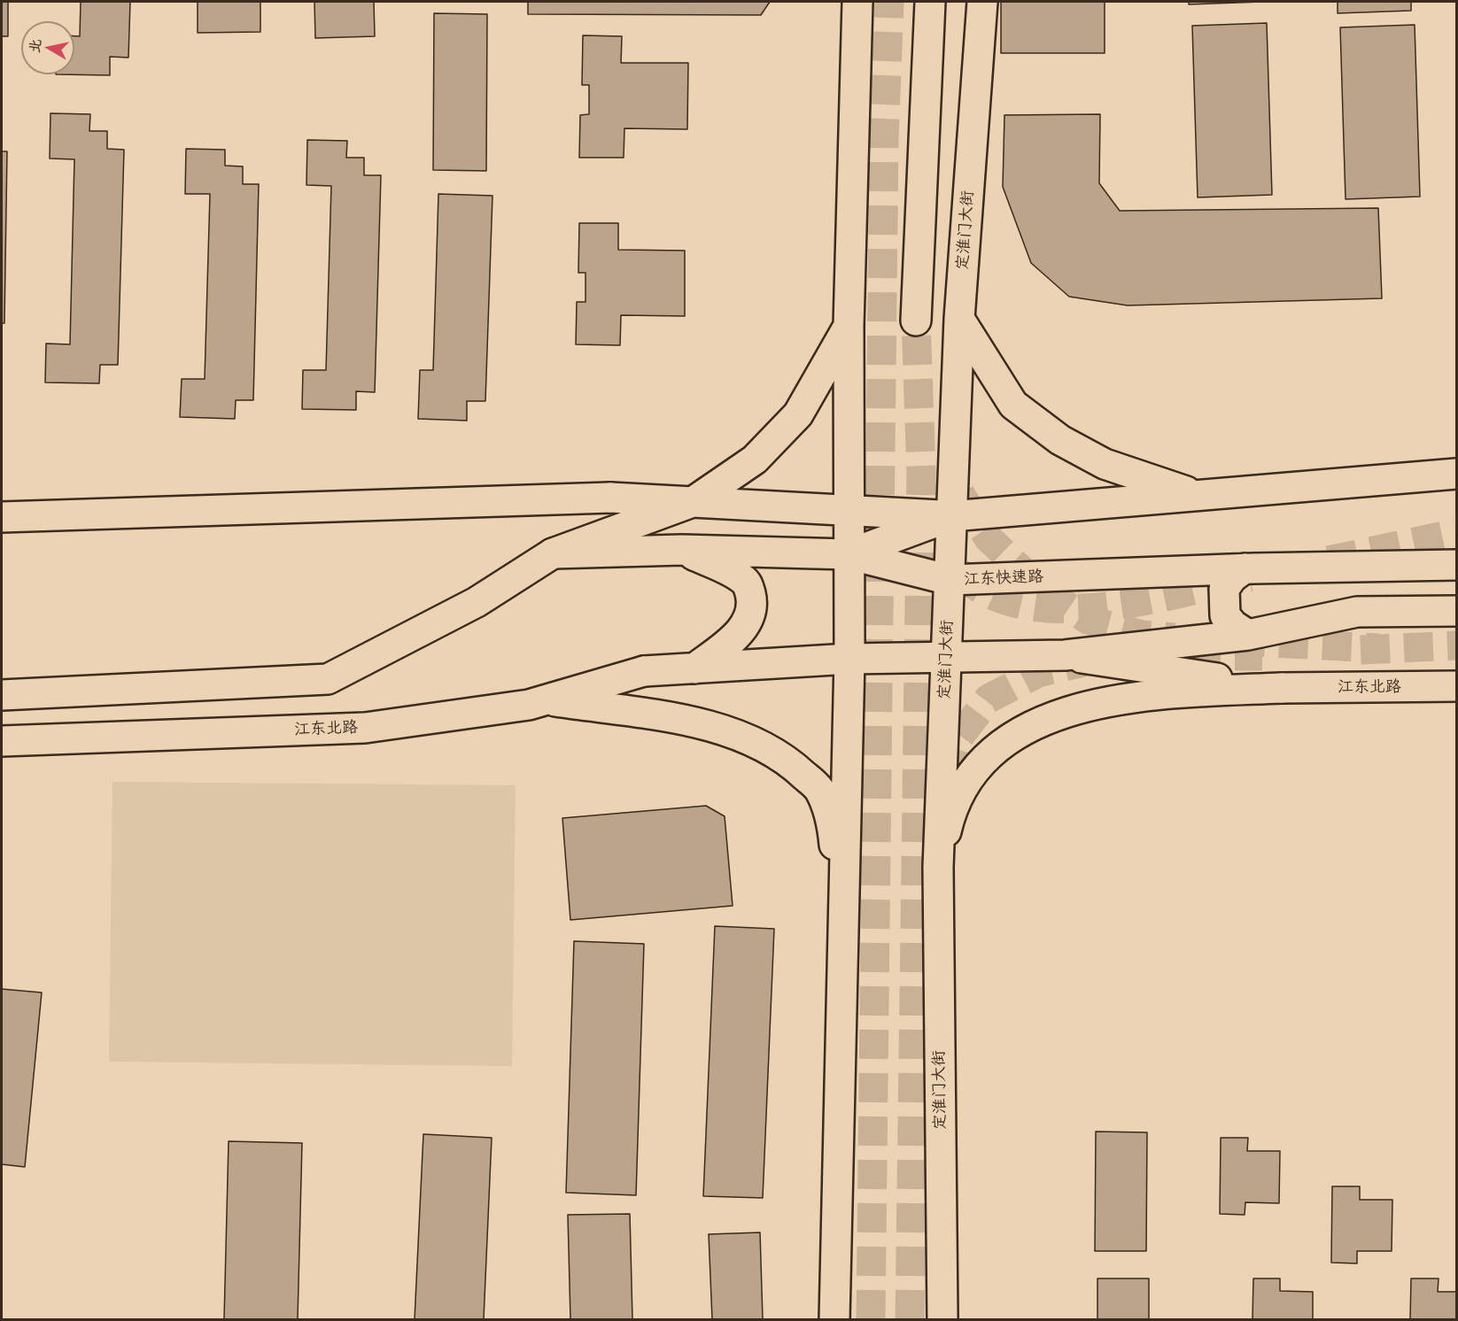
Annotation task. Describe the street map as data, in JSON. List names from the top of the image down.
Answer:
{
  "streets": {
    "main road": ["定淮门大街", "江东快速路", "江东北路"]
  },
  "crossings": [
    ["定淮门大街", "江东快速路"]
  ],
  "north": "left"
}
